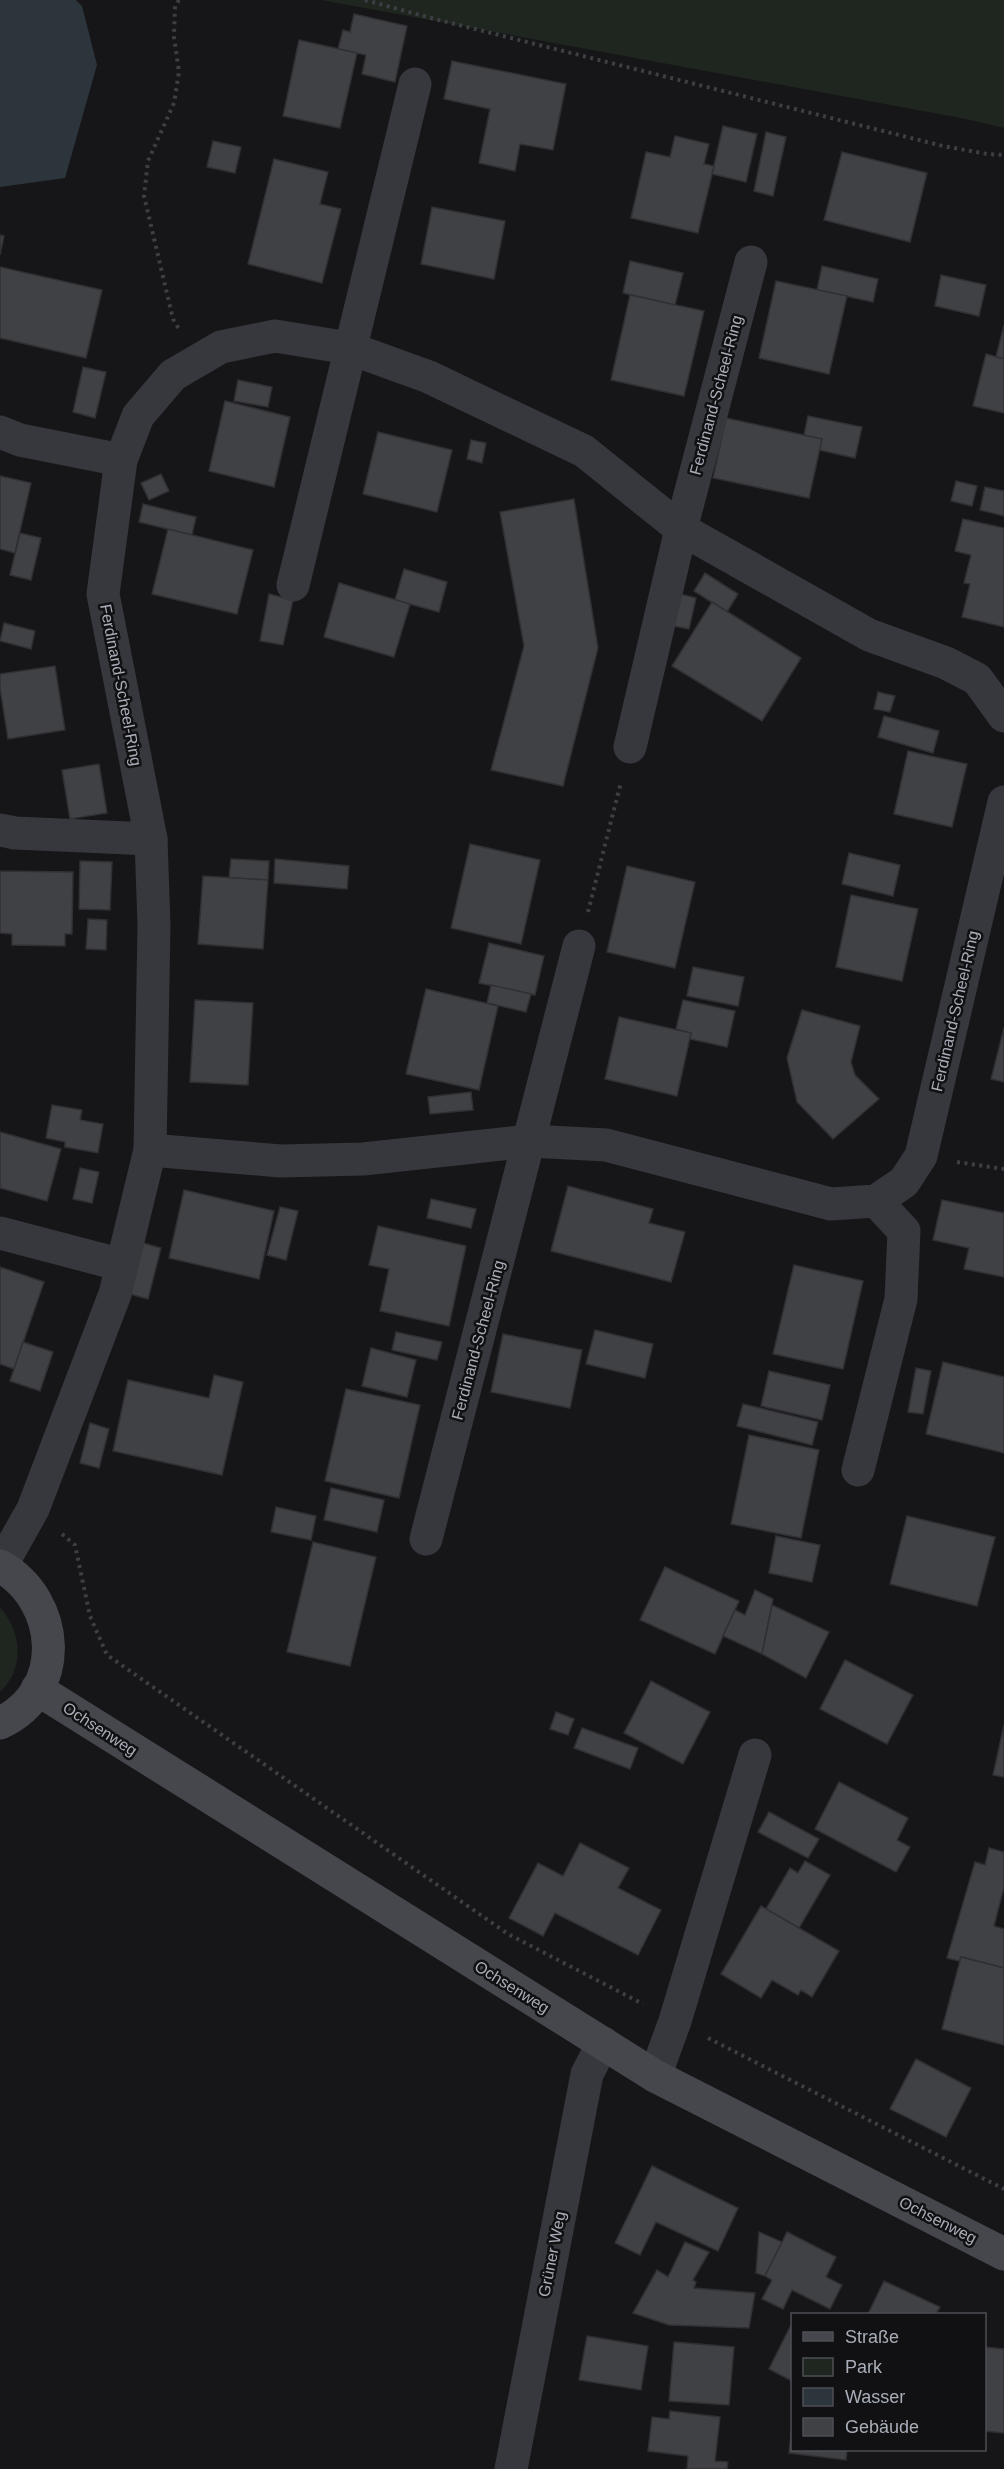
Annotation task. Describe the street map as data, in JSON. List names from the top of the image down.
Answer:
{
  "streets": {
    "main road": ["Ochsenweg"],
    "street": ["Ferdinand-Scheel-Ring", "Grüner Weg"]
  },
  "crossings": [
    ["Ochsenweg", "Grüner Weg"]
  ],
  "legend": [
    "Straße",
    "Park",
    "Wasser",
    "Gebäude"
  ]
}
